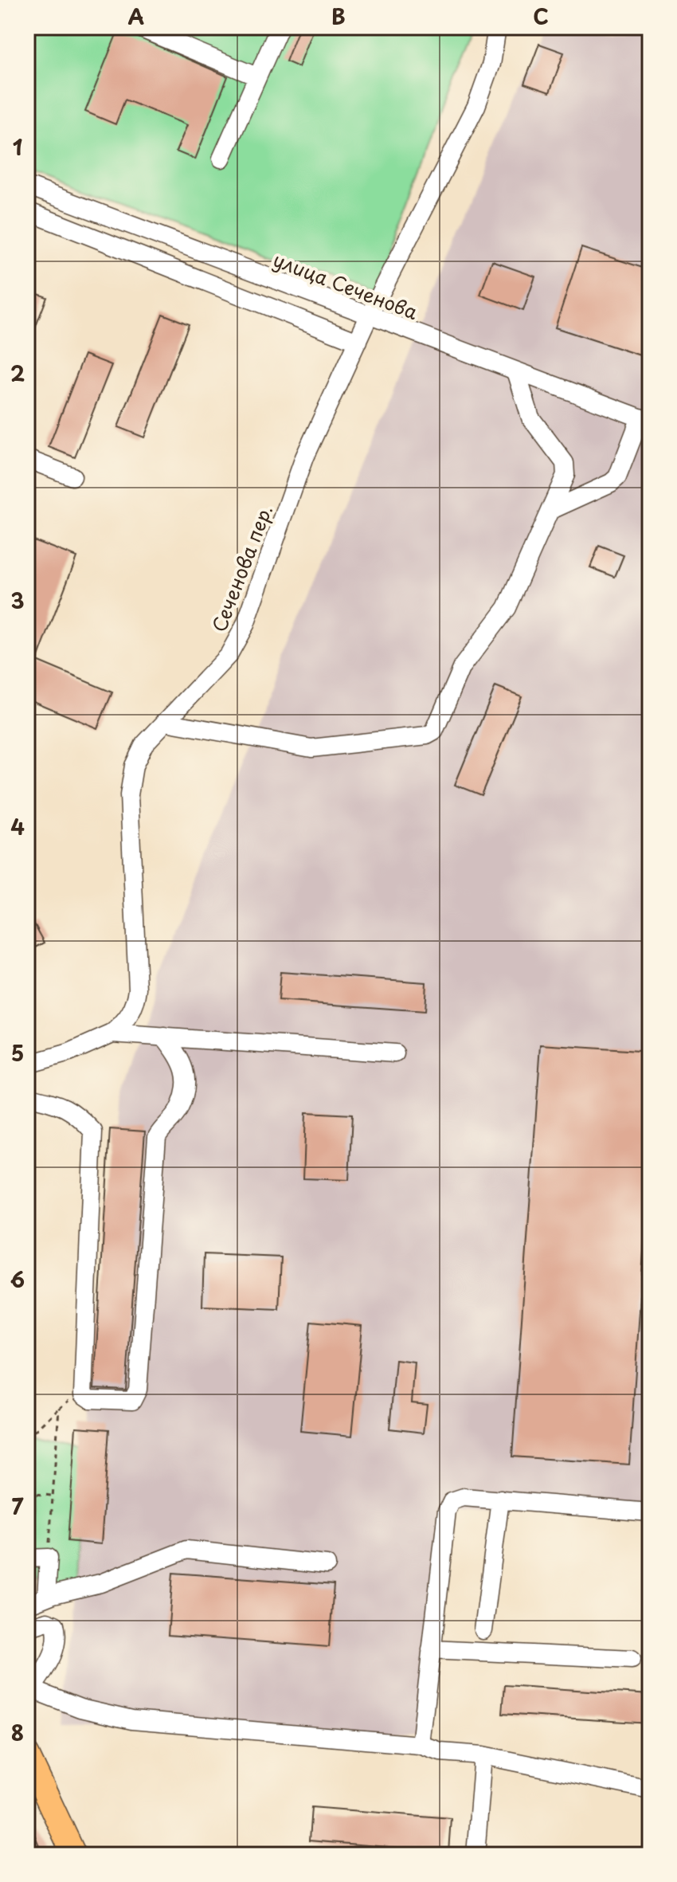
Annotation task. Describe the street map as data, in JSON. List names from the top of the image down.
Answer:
{
  "streets": {
    "street": ["улица Сеченова", "Сеченова пер."]
  },
  "crossings": [
    ["улица Сеченова", "Сеченова пер."]
  ],
  "grid": {
    "columns": ["A", "B", "C"],
    "rows": [
      "1",
      "2",
      "3",
      "4",
      "5",
      "6",
      "7",
      "8"
    ]
  }
}
